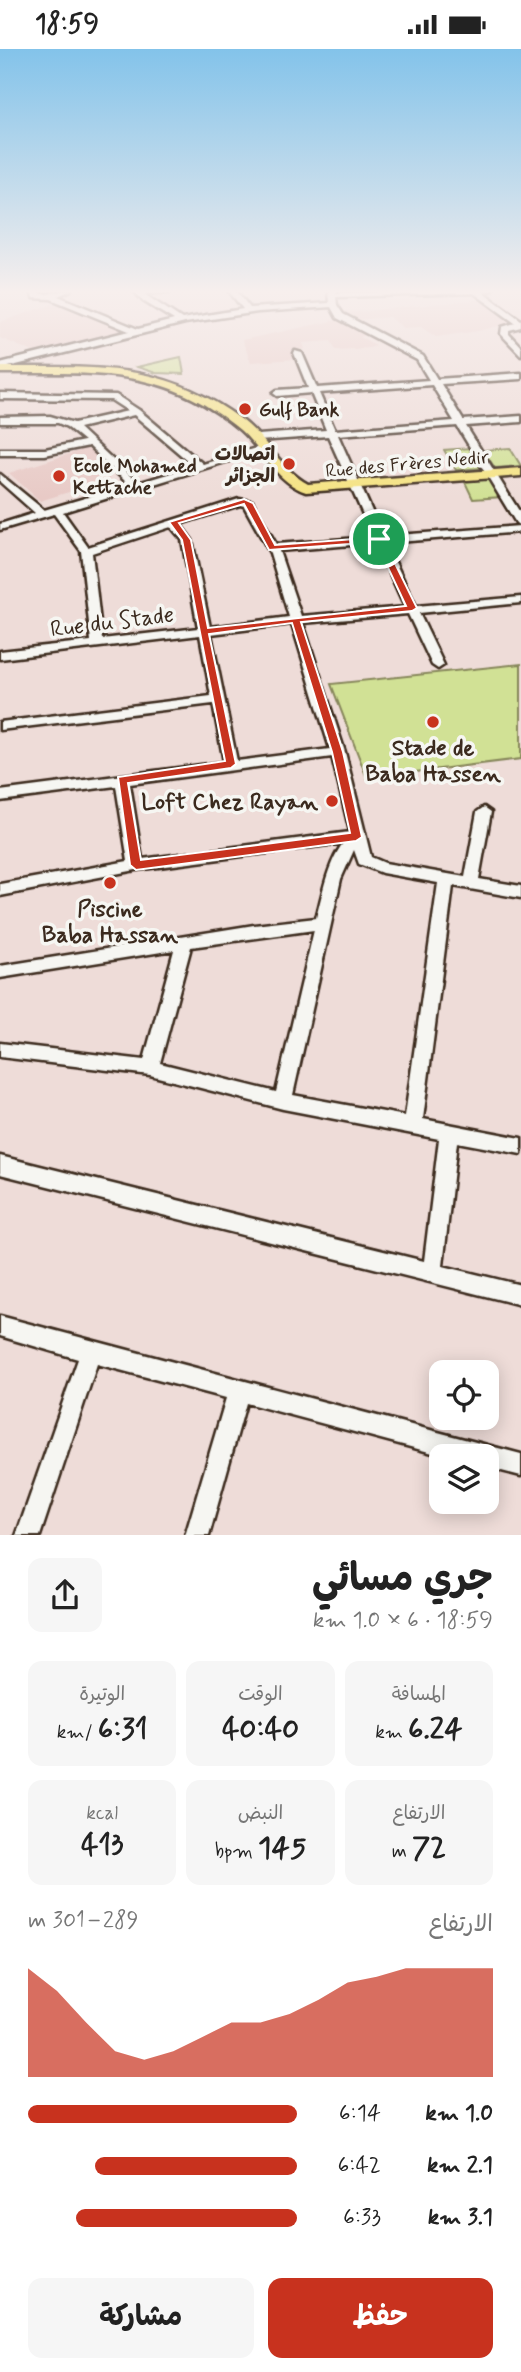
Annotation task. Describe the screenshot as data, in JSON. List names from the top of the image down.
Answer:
{
  "streets": {
    "main road": ["Rue des Frères Nedir"],
    "street": ["Rue du Stade"]
  },
  "places": [
    "Gulf Bank",
    "اتصالات الجزائر",
    "Ecole Mohamed Kettache",
    "Stade de Baba Hassen",
    "Loft Chez Rayan",
    "Piscine Baba Hassan"
  ],
  "page": {
    "status": "18:59",
    "heading": ["جري مسائي", "18:59 · 6 × 1.0 km"],
    "stats": [
      ["المسافة", "6.24 km"],
      ["الوقت", "40:40"],
      ["الوتيرة", "6:31 /km"],
      ["الارتفاع", "72 m"],
      ["النبض", "145 bpm"],
      ["kcal", "413"]
    ],
    "chart": ["الارتفاع", "289–301 m"],
    "list": [
      {
        "name": "1.0 km",
        "note": "6:14"
      },
      {
        "name": "2.1 km",
        "note": "6:42"
      },
      {
        "name": "3.1 km",
        "note": "6:33"
      }
    ],
    "buttons": ["حفظ", "مشاركة"]
  }
}
